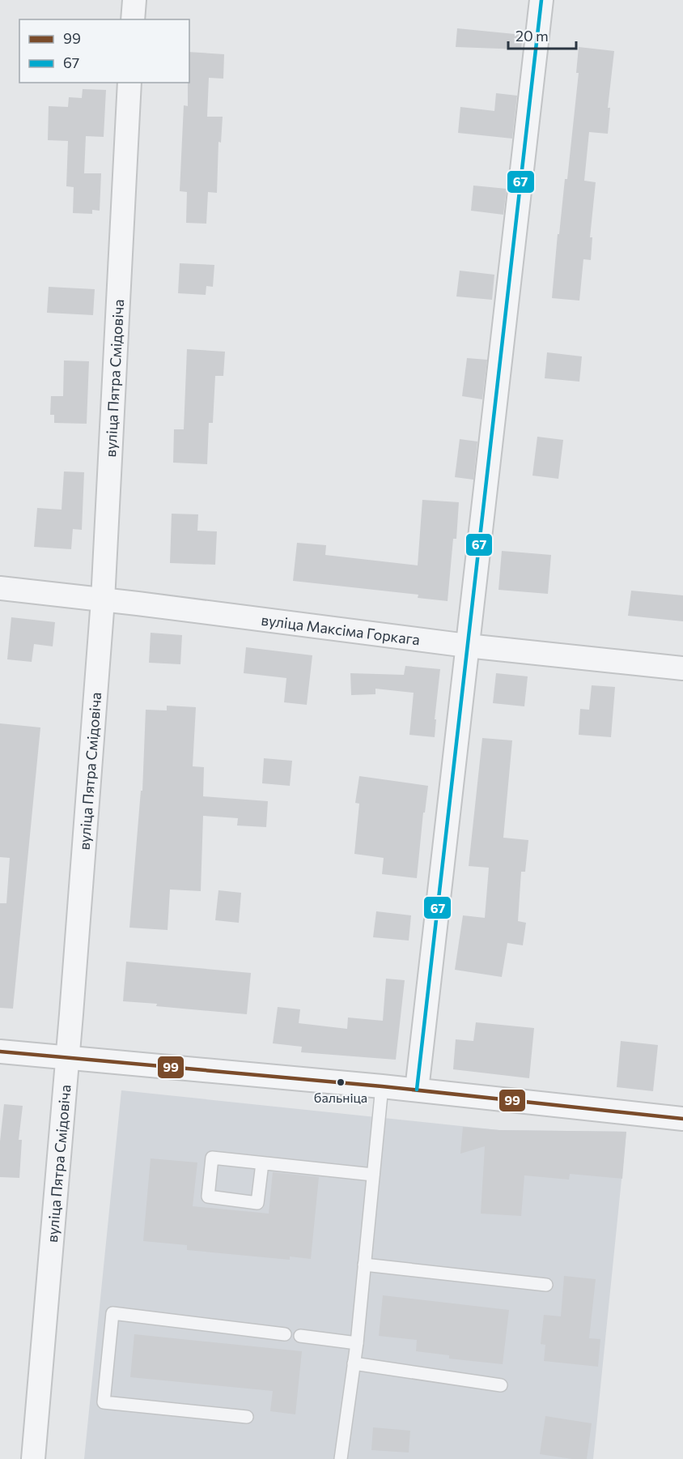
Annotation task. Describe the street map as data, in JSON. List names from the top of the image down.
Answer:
{
  "streets": {
    "street": ["вуліца Пятра Смідовіча", "вуліца Максіма Горкага"]
  },
  "crossings": [
    ["вуліца Пятра Смідовіча", "вуліца Максіма Горкага"]
  ],
  "places": ["бальніца"],
  "lines": ["transit line 67", "transit line 99"],
  "legend": ["99", "67"],
  "scale_bar": "20 m"
}
